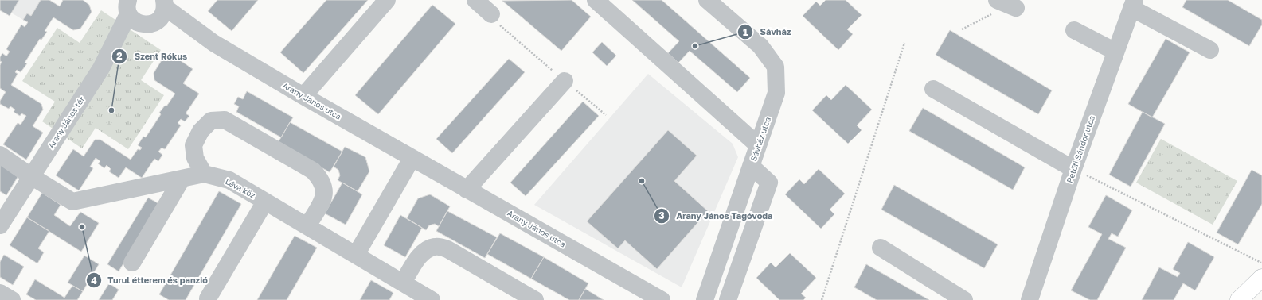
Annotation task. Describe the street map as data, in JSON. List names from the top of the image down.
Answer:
{
  "streets": {
    "street": [
      "Arany János utca",
      "Arany János tér",
      "Sávház utca",
      "Petőfi Sándor utca",
      "Léva köz"
    ]
  },
  "crossings": [
    ["Arany János utca", "Arany János tér"],
    ["Arany János tér", "Léva köz"]
  ],
  "places": [
    "Sávház",
    "Szent Rókus",
    "Arany János Tagóvoda",
    "Turul étterem és panzió"
  ]
}
